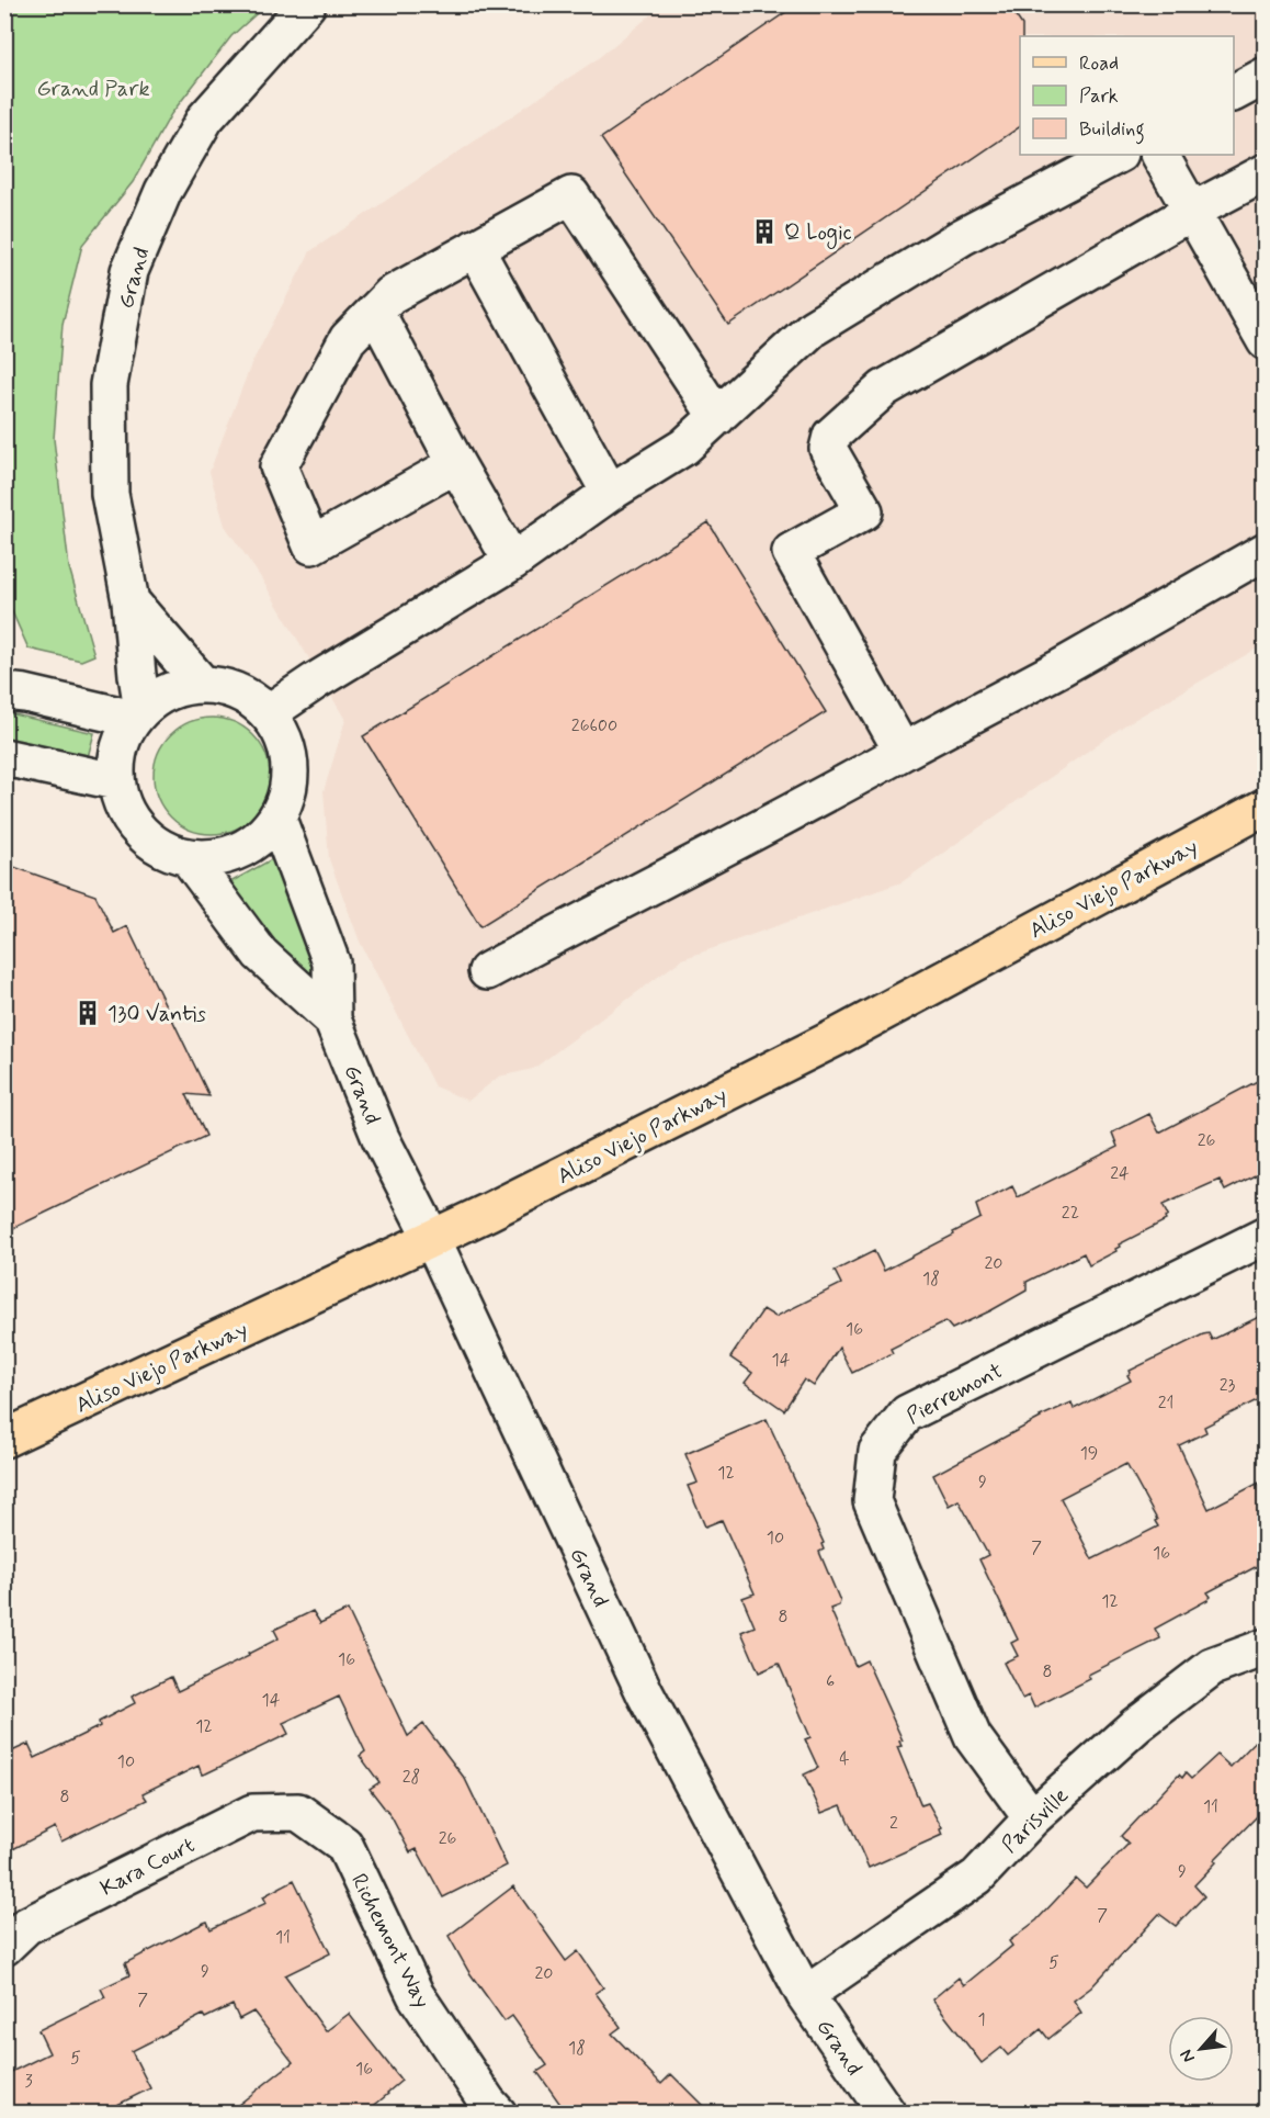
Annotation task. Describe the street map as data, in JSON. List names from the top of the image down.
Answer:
{
  "streets": {
    "main road": ["Aliso Viejo Parkway"],
    "street": [
      "Grand",
      "Pierremont",
      "Parisville",
      "Kara Court",
      "Richemont Way"
    ]
  },
  "crossings": [
    ["Grand", "Aliso Viejo Parkway"],
    ["Grand", "Parisville"],
    ["Pierremont", "Parisville"],
    ["Kara Court", "Richemont Way"]
  ],
  "parks": ["Grand Park"],
  "places": {
    "building": ["Q Logic", "130 Vantis"]
  },
  "house_numbers": [
    "26600",
    "26",
    "24",
    "22",
    "20",
    "18",
    "16",
    "14",
    "23",
    "21",
    "19",
    "12",
    "9",
    "10",
    "7",
    "16",
    "12",
    "8",
    "16",
    "8",
    "6",
    "14",
    "12",
    "4",
    "10",
    "28",
    "8",
    "11",
    "2",
    "26",
    "9",
    "7",
    "11",
    "5",
    "9",
    "20",
    "7",
    "1",
    "18",
    "5",
    "16",
    "3"
  ],
  "legend": ["Road", "Park", "Building"],
  "north": "bottom left"
}
